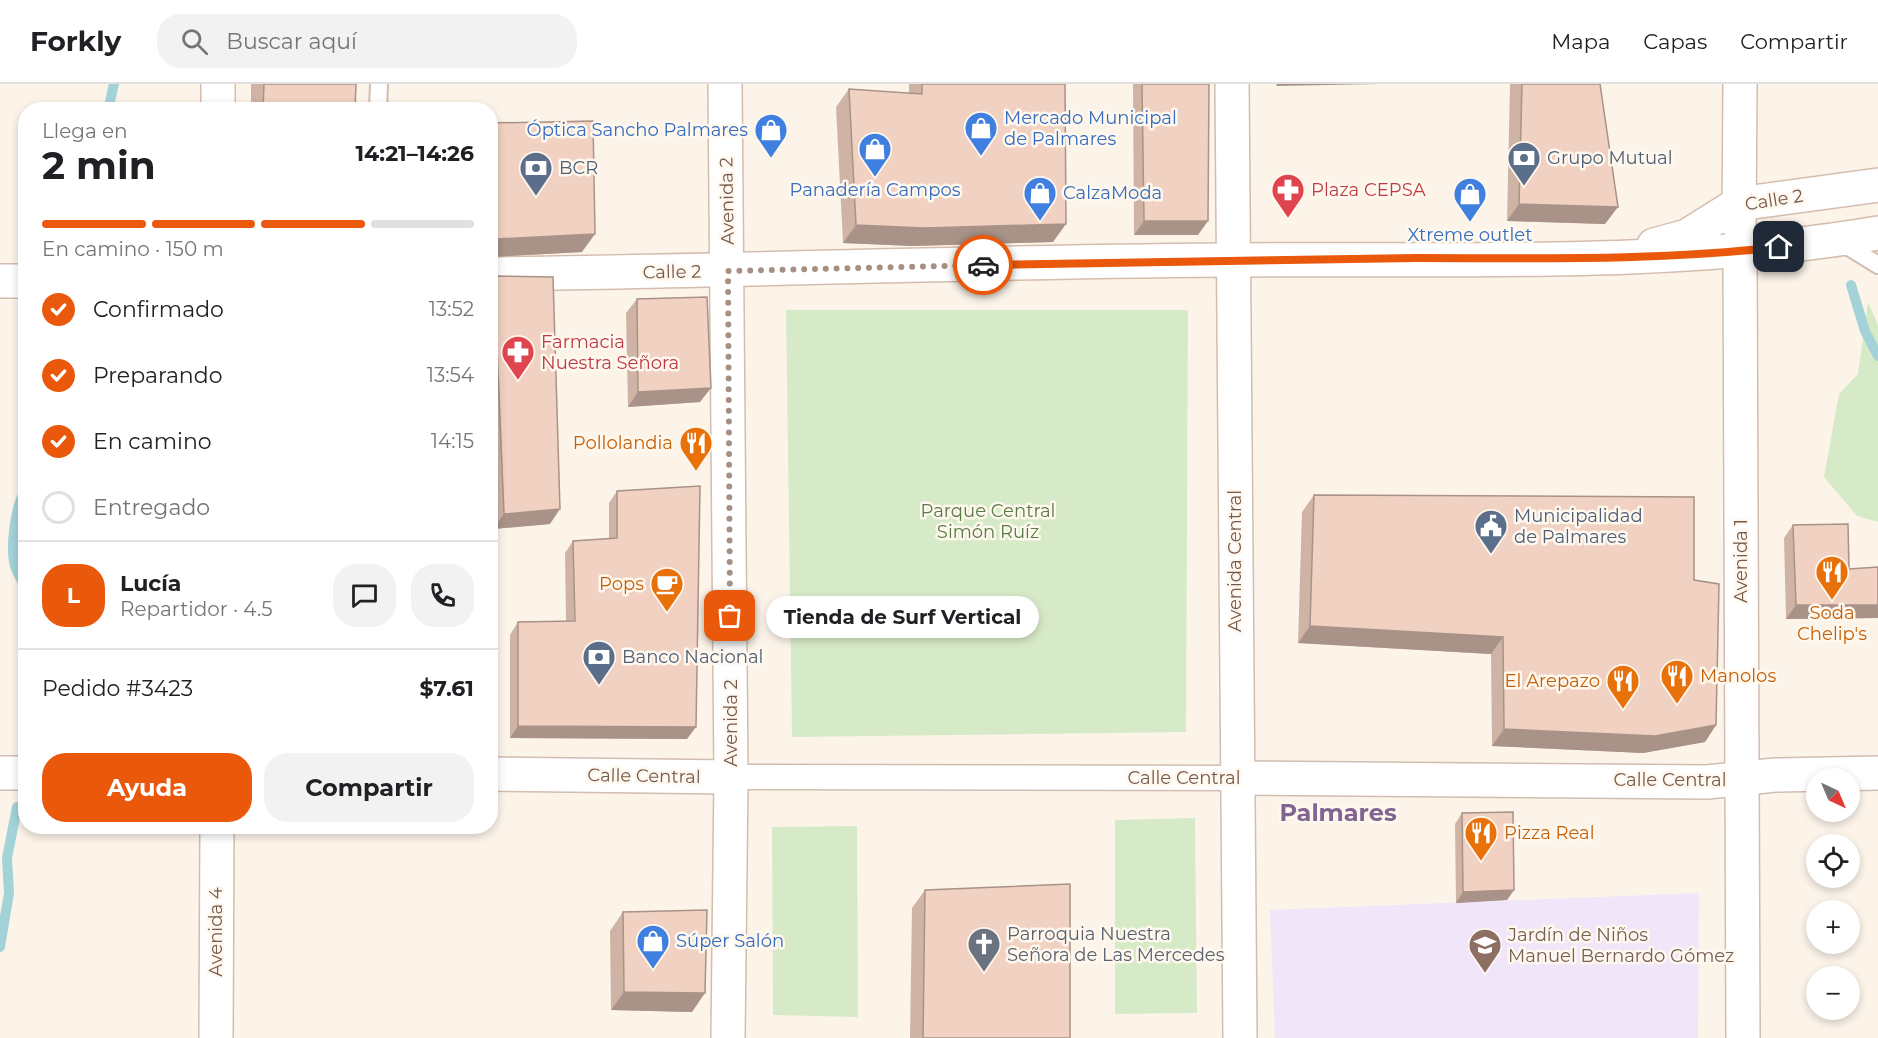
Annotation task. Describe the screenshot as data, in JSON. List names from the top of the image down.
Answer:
{
  "streets": {
    "main road": [
      "Calle 2",
      "Avenida 2",
      "Avenida Central",
      "Avenida 1",
      "Calle Central",
      "Avenida 4"
    ]
  },
  "crossings": [
    ["Calle 2", "Avenida 2"],
    ["Calle 2", "Avenida Central"],
    ["Calle 2", "Avenida 1"],
    ["Avenida 2", "Calle Central"],
    ["Avenida Central", "Calle Central"],
    ["Avenida 1", "Calle Central"]
  ],
  "districts": ["Palmares"],
  "parks": ["Parque Central Simón Ruíz"],
  "places": {
    "shop": [
      "Mercado Municipal de Palmares",
      "Óptica Sancho Palmares",
      "Panadería Campos",
      "CalzaModa",
      "Xtreme outlet",
      "Súper Salón"
    ],
    "bank": ["Grupo Mutual", "BCR", "Banco Nacional"],
    "pharmacy": ["Plaza CEPSA", "Farmacia Nuestra Señora"],
    "restaurant": [
      "Pollolandia",
      "Soda Chelip's",
      "Manolos",
      "El Arepazo",
      "Pizza Real"
    ],
    "public building": ["Municipalidad de Palmares"],
    "cafe": ["Pops"],
    "other": ["Tienda de Surf Vertical"],
    "church": ["Parroquia Nuestra Señora de Las Mercedes"],
    "school or university": ["Jardín de Niños Manuel Bernardo Gómez"]
  },
  "north": "bottom right",
  "page": {
    "header": "Forkly",
    "search": "Buscar aquí",
    "nav": ["Mapa", "Capas", "Compartir"],
    "heading": ["2 min", "Llega en", "14:21–14:26"],
    "panel": [
      "Lucía",
      "Repartidor · 4.5",
      "Pedido #3423",
      "$7.61"
    ],
    "bar": "En camino · 150 m",
    "list": [
      ["Confirmado", "13:52"],
      ["Preparando", "13:54"],
      ["En camino", "14:15"],
      "Entregado"
    ],
    "round": "L",
    "bubble": "Tienda de Surf Vertical",
    "buttons": ["Ayuda", "Compartir"],
    "map_buttons": ["+", "−"]
  }
}
